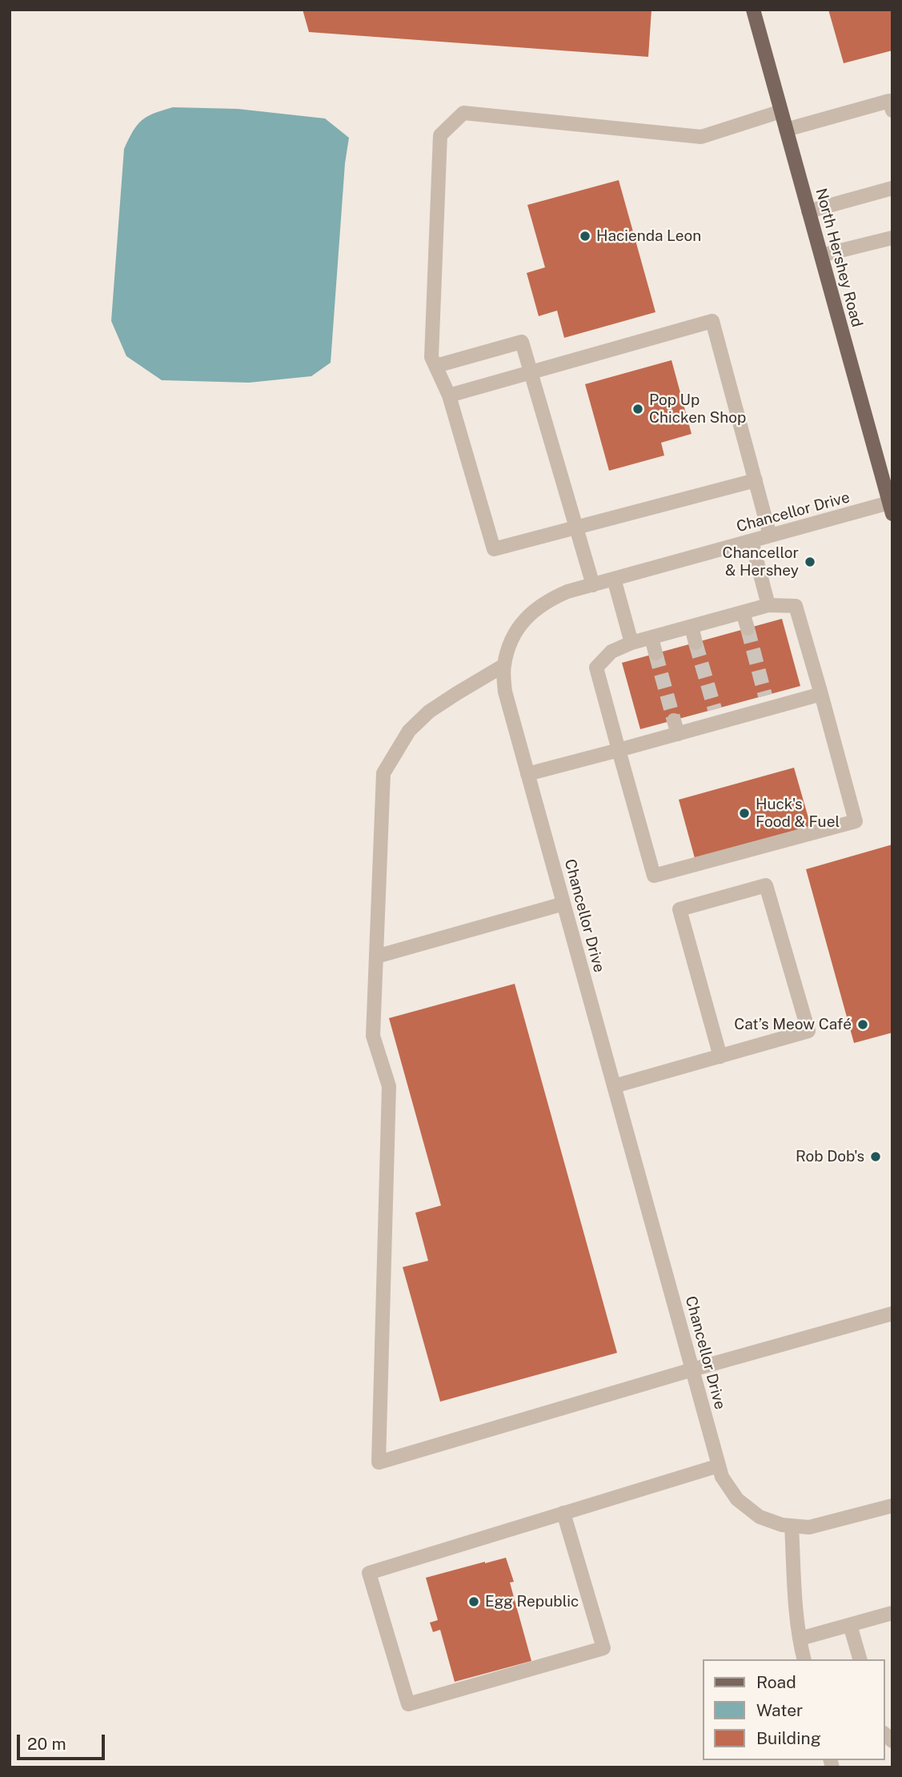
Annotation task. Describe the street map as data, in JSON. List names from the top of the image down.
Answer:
{
  "streets": {
    "main road": ["North Hershey Road"],
    "street": ["Chancellor Drive"]
  },
  "crossings": [
    ["North Hershey Road", "Chancellor Drive"]
  ],
  "places": [
    "Hacienda Leon",
    "Pop Up Chicken Shop",
    "Chancellor & Hershey",
    "Huck's Food & Fuel",
    "Cat’s Meow Café",
    "Rob Dob's",
    "Egg Republic"
  ],
  "legend": ["Road", "Water", "Building"],
  "scale_bar": "20 m"
}
